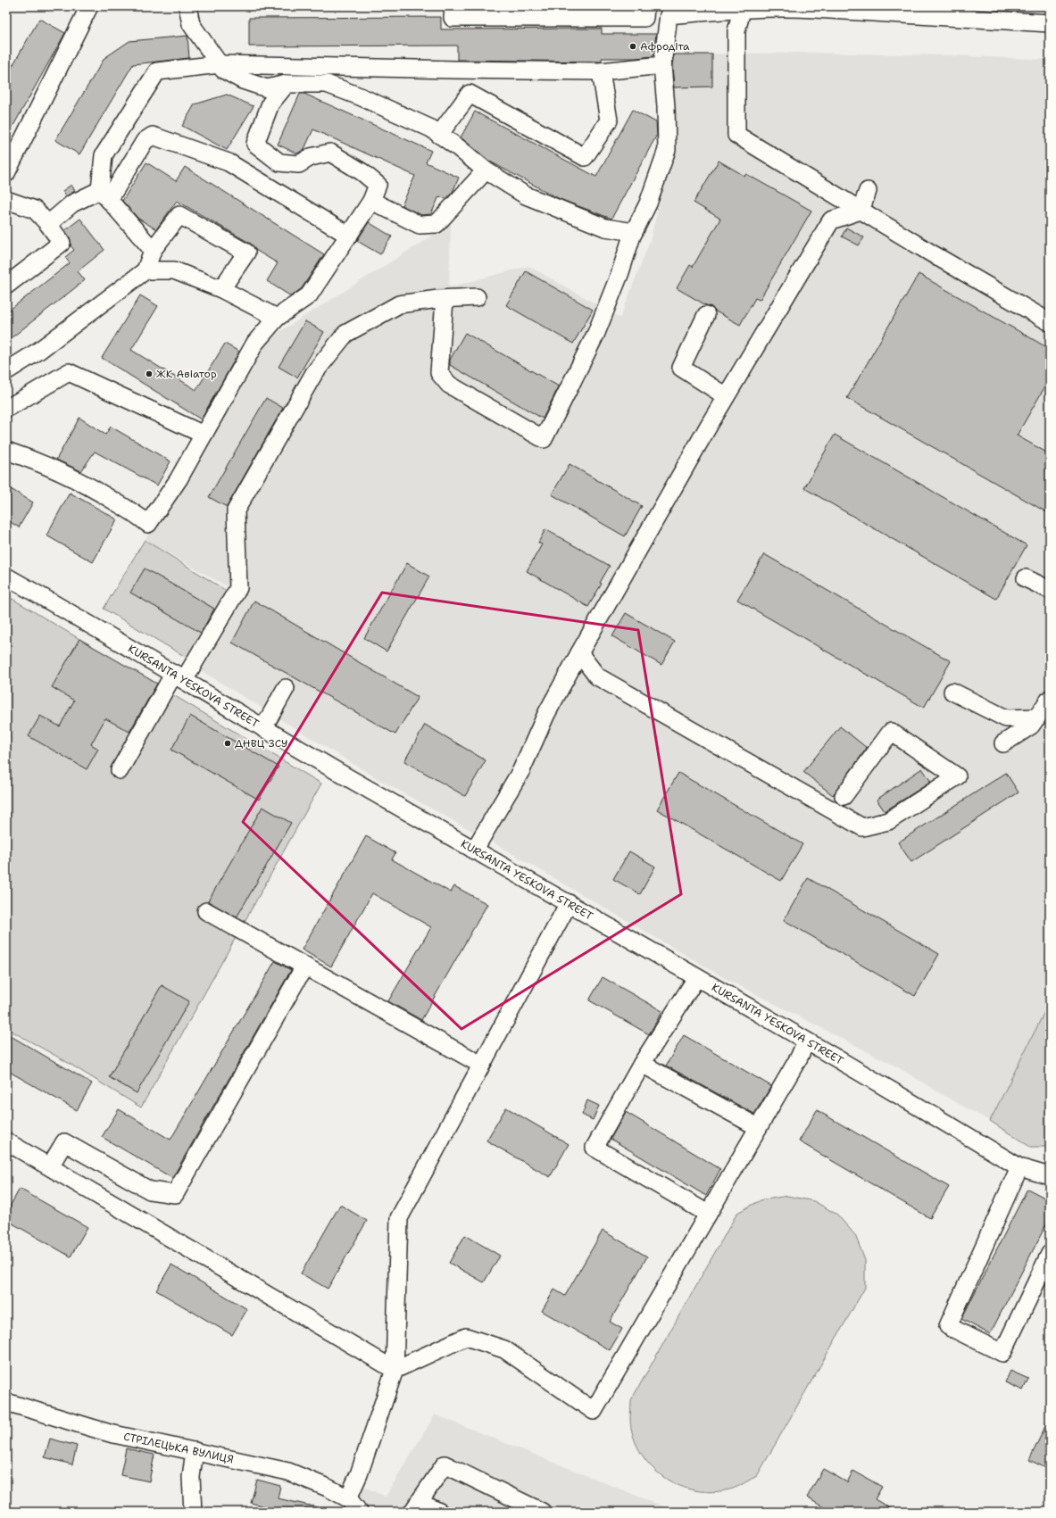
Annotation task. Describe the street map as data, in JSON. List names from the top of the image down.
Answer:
{
  "streets": {
    "street": ["KURSANTA YESKOVA STREET", "СТРІЛЕЦЬКА ВУЛИЦЯ"]
  },
  "places": ["Афродіта", "ЖК Авіатор", "ДНВЦ ЗСУ"]
}
